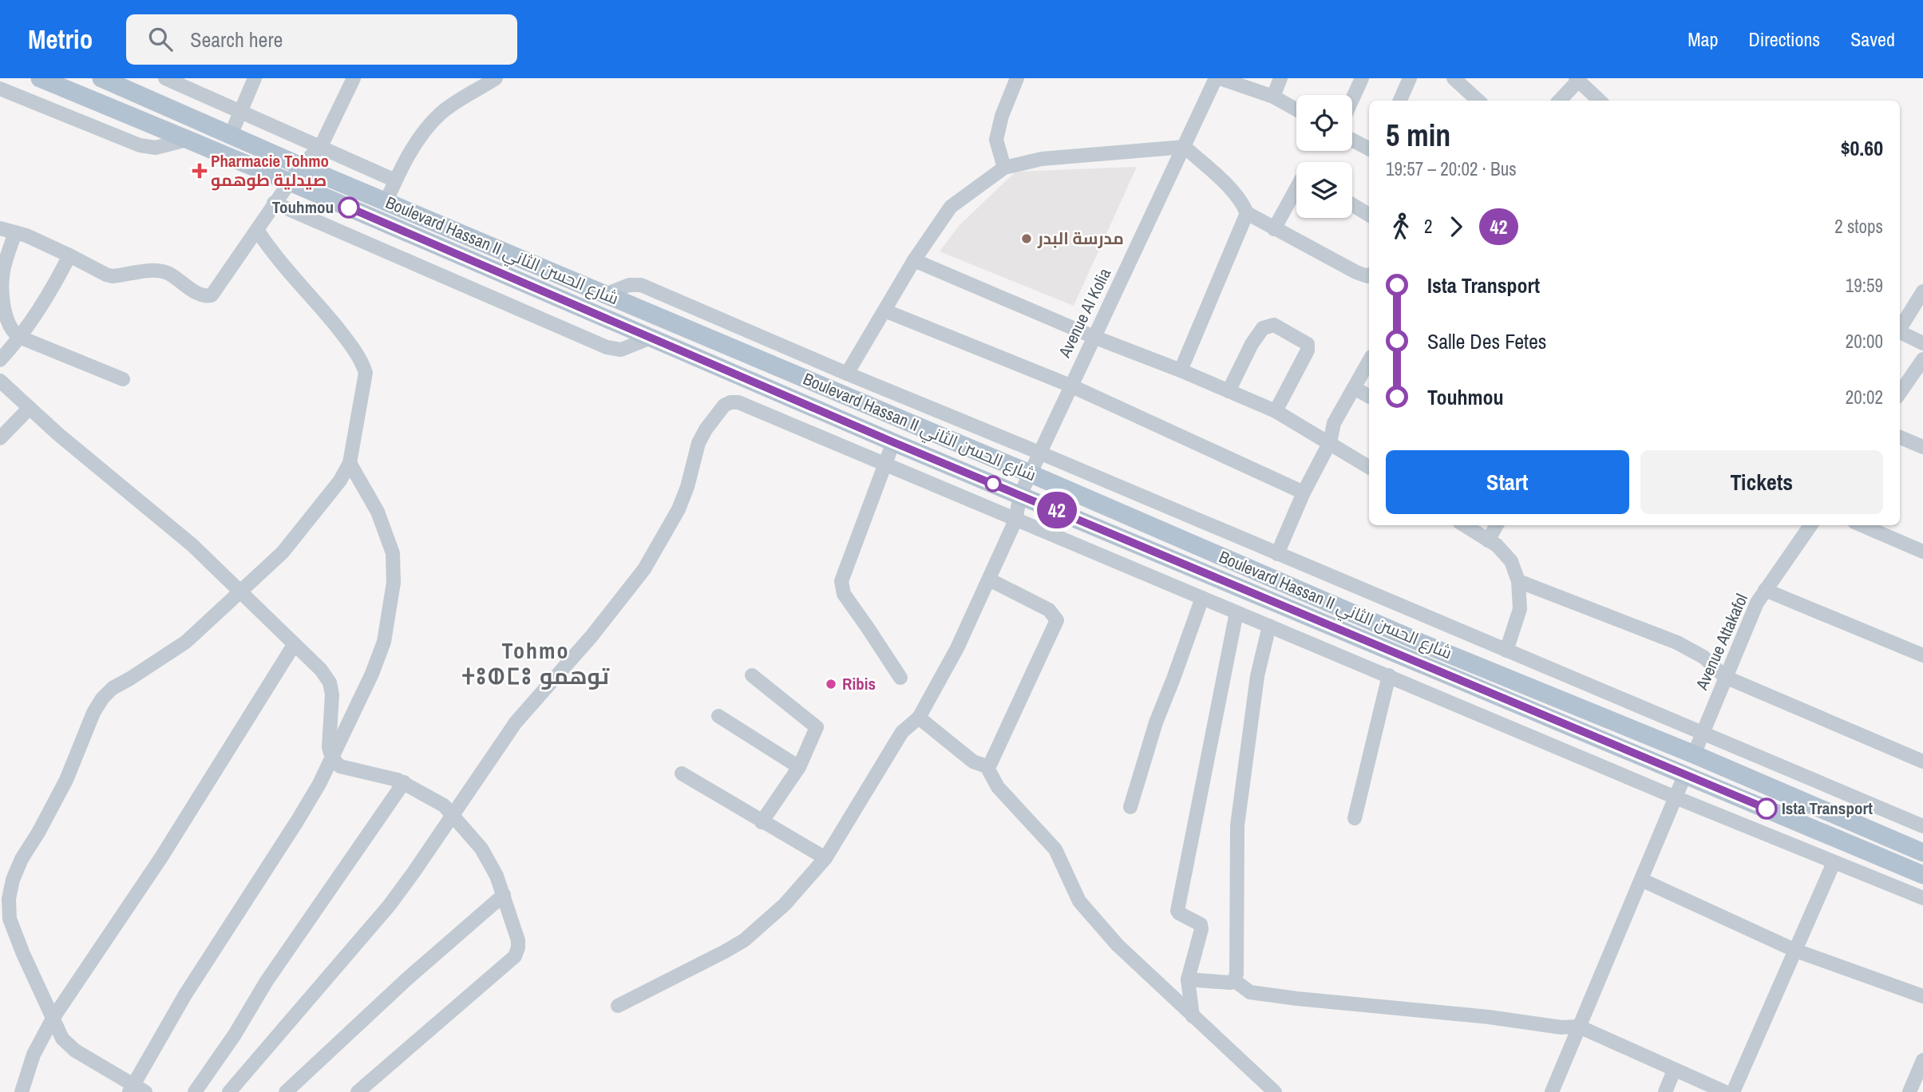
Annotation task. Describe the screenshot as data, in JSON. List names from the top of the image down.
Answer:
{
  "streets": {
    "main road": ["Boulevard Hassan II شارع الحسن الثاني"],
    "street": ["Avenue Al Kolia", "Avenue Attakafol"]
  },
  "crossings": [
    ["Boulevard Hassan II شارع الحسن الثاني", "Avenue Al Kolia"],
    ["Boulevard Hassan II شارع الحسن الثاني", "Avenue Attakafol"]
  ],
  "districts": ["Tohmo ⵜⵓⵀⵎⵓ توهمو"],
  "places": {
    "health": ["Pharmacie Tohmo صيدلية طوهمو"],
    "other": [
      "Touhmou",
      "مدرسة البدر",
      "Ribis",
      "Ista Transport"
    ]
  },
  "lines": ["bus line 42"],
  "page": {
    "header": "Metrio",
    "search": "Search here",
    "nav": ["Map", "Directions", "Saved"],
    "on_map": "42",
    "heading": ["5 min", "19:57 – 20:02 · Bus", "$0.60"],
    "legs": ["2", "42", "2 stops"],
    "list": [
      {
        "name": "Ista Transport",
        "value": "19:59"
      },
      {
        "name": "Salle Des Fetes",
        "value": "20:00"
      },
      {
        "name": "Touhmou",
        "value": "20:02"
      }
    ],
    "buttons": ["Start", "Tickets"]
  }
}
